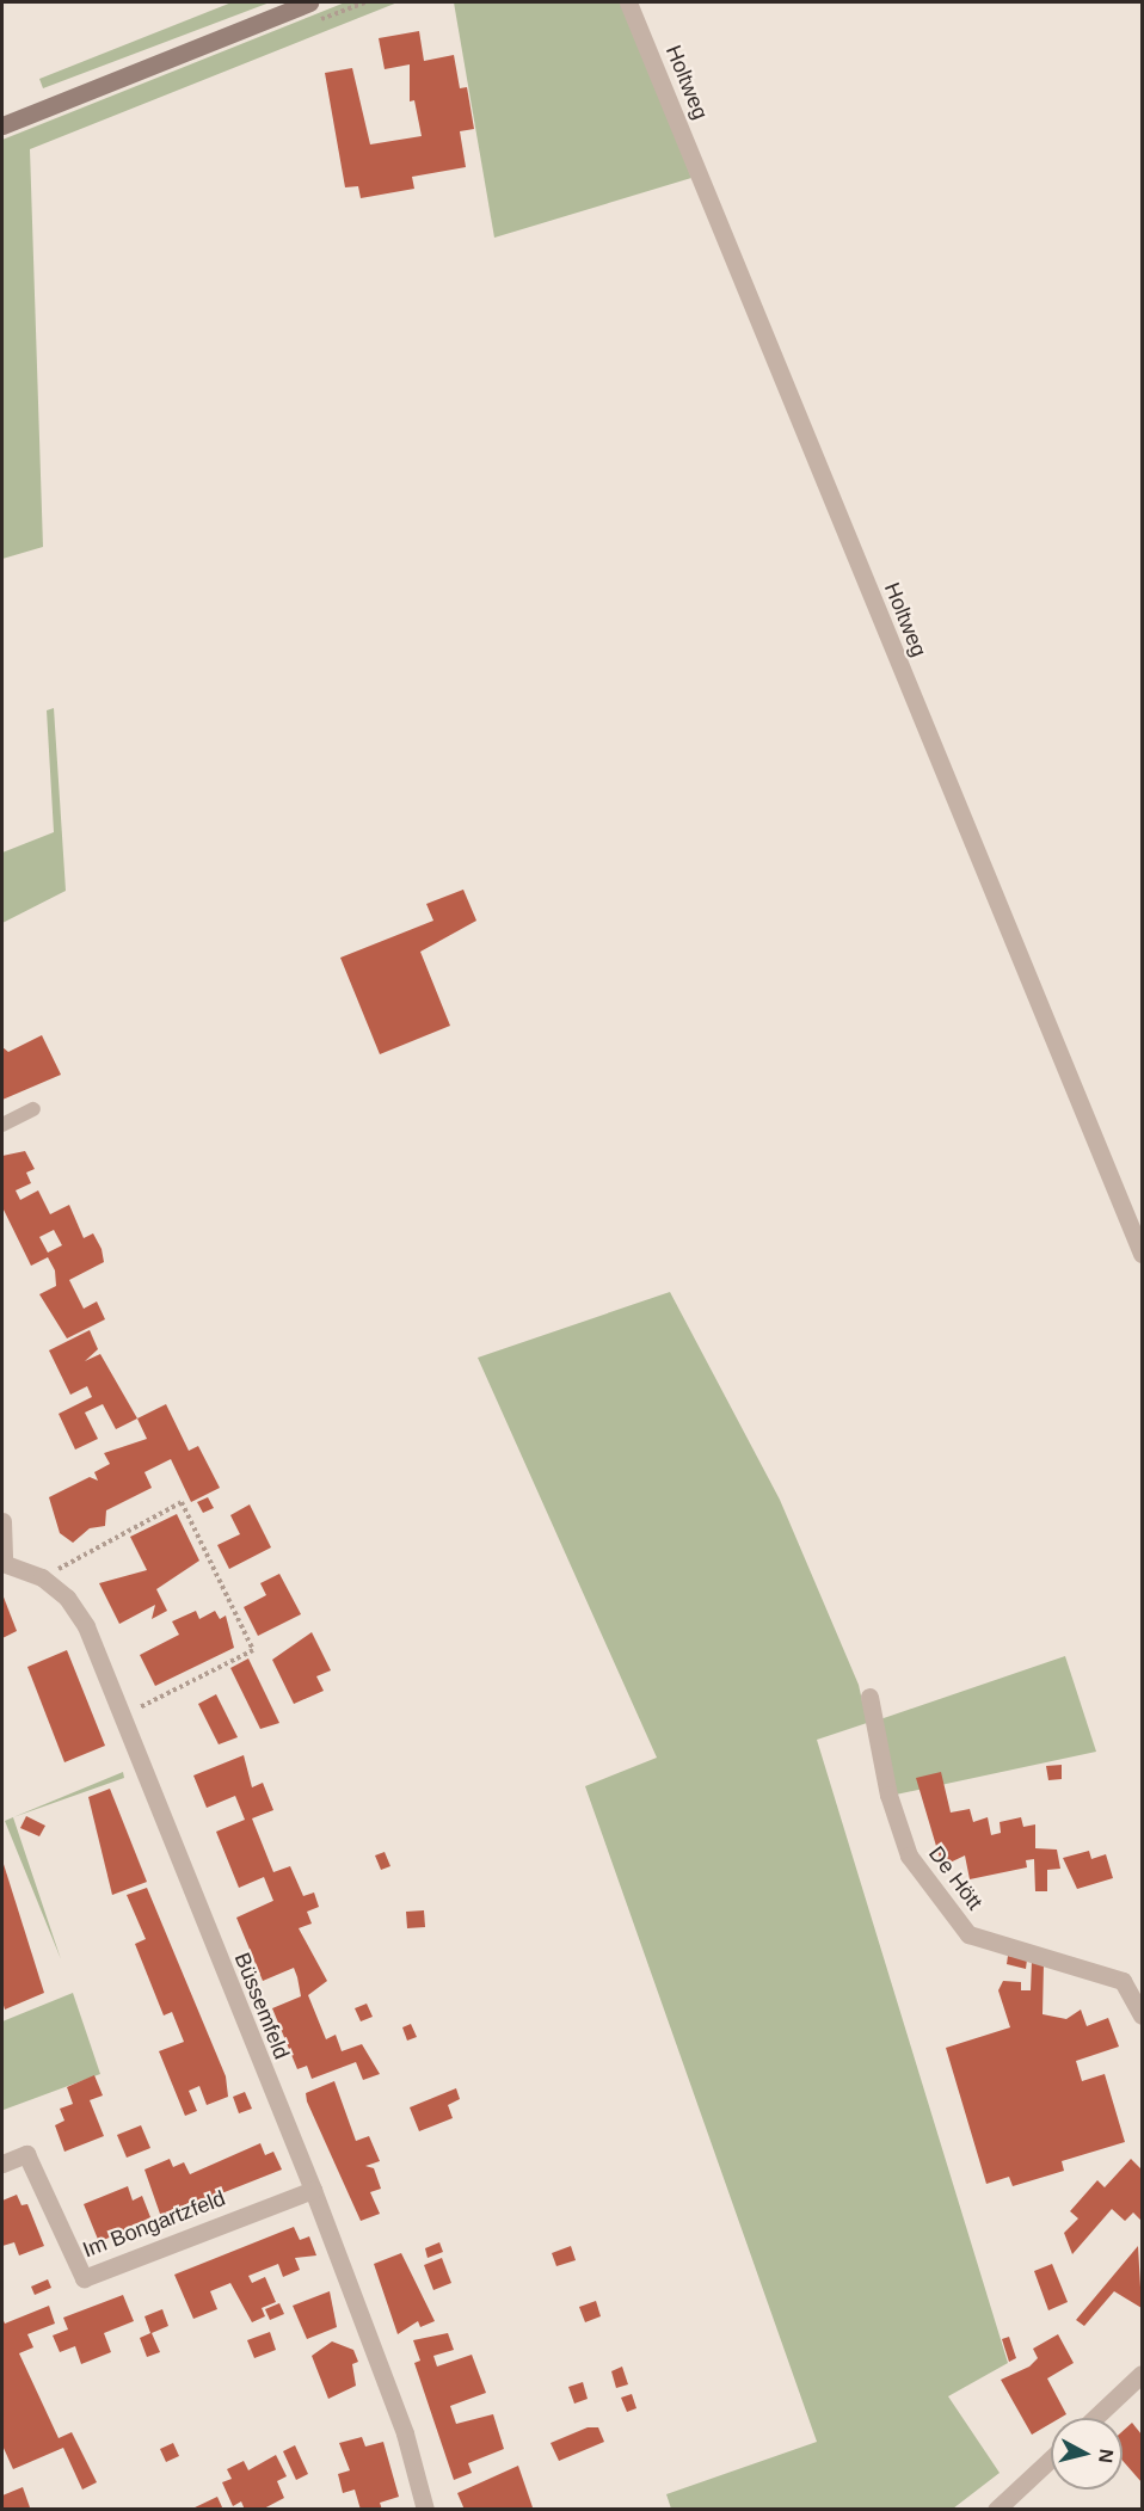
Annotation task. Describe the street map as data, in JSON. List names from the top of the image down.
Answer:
{
  "streets": {
    "street": [
      "Holtweg",
      "De Hött",
      "Büssemfeld",
      "Im Bongartzfeld"
    ]
  },
  "crossings": [
    ["Büssemfeld", "Im Bongartzfeld"]
  ],
  "north": "right"
}
